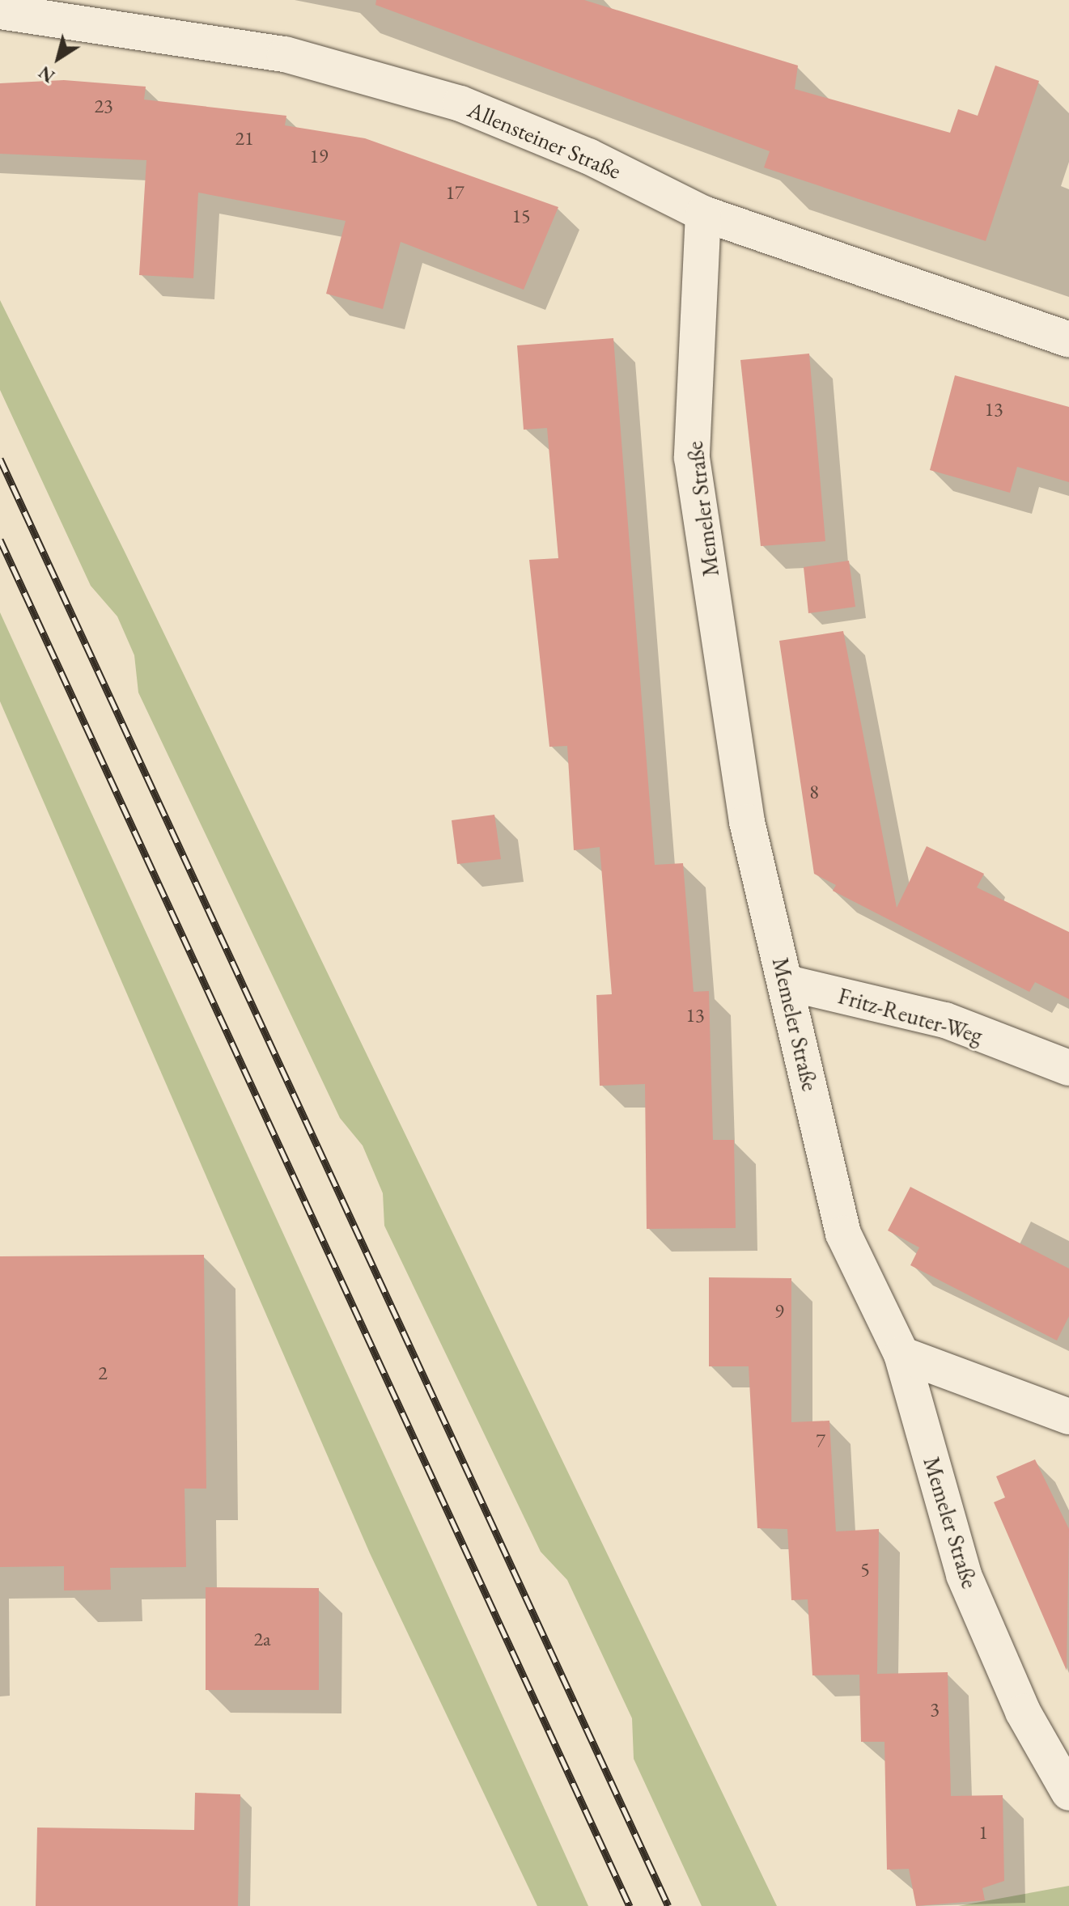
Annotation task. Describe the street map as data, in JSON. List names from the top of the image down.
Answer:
{
  "streets": {
    "street": ["Allensteiner Straße", "Memeler Straße", "Fritz-Reuter-Weg"]
  },
  "crossings": [
    ["Allensteiner Straße", "Memeler Straße"],
    ["Memeler Straße", "Fritz-Reuter-Weg"]
  ],
  "house_numbers": [
    "23",
    "21",
    "19",
    "17",
    "15",
    "13",
    "8",
    "13",
    "9",
    "2",
    "7",
    "5",
    "2a",
    "3",
    "1"
  ],
  "north": "bottom left"
}
